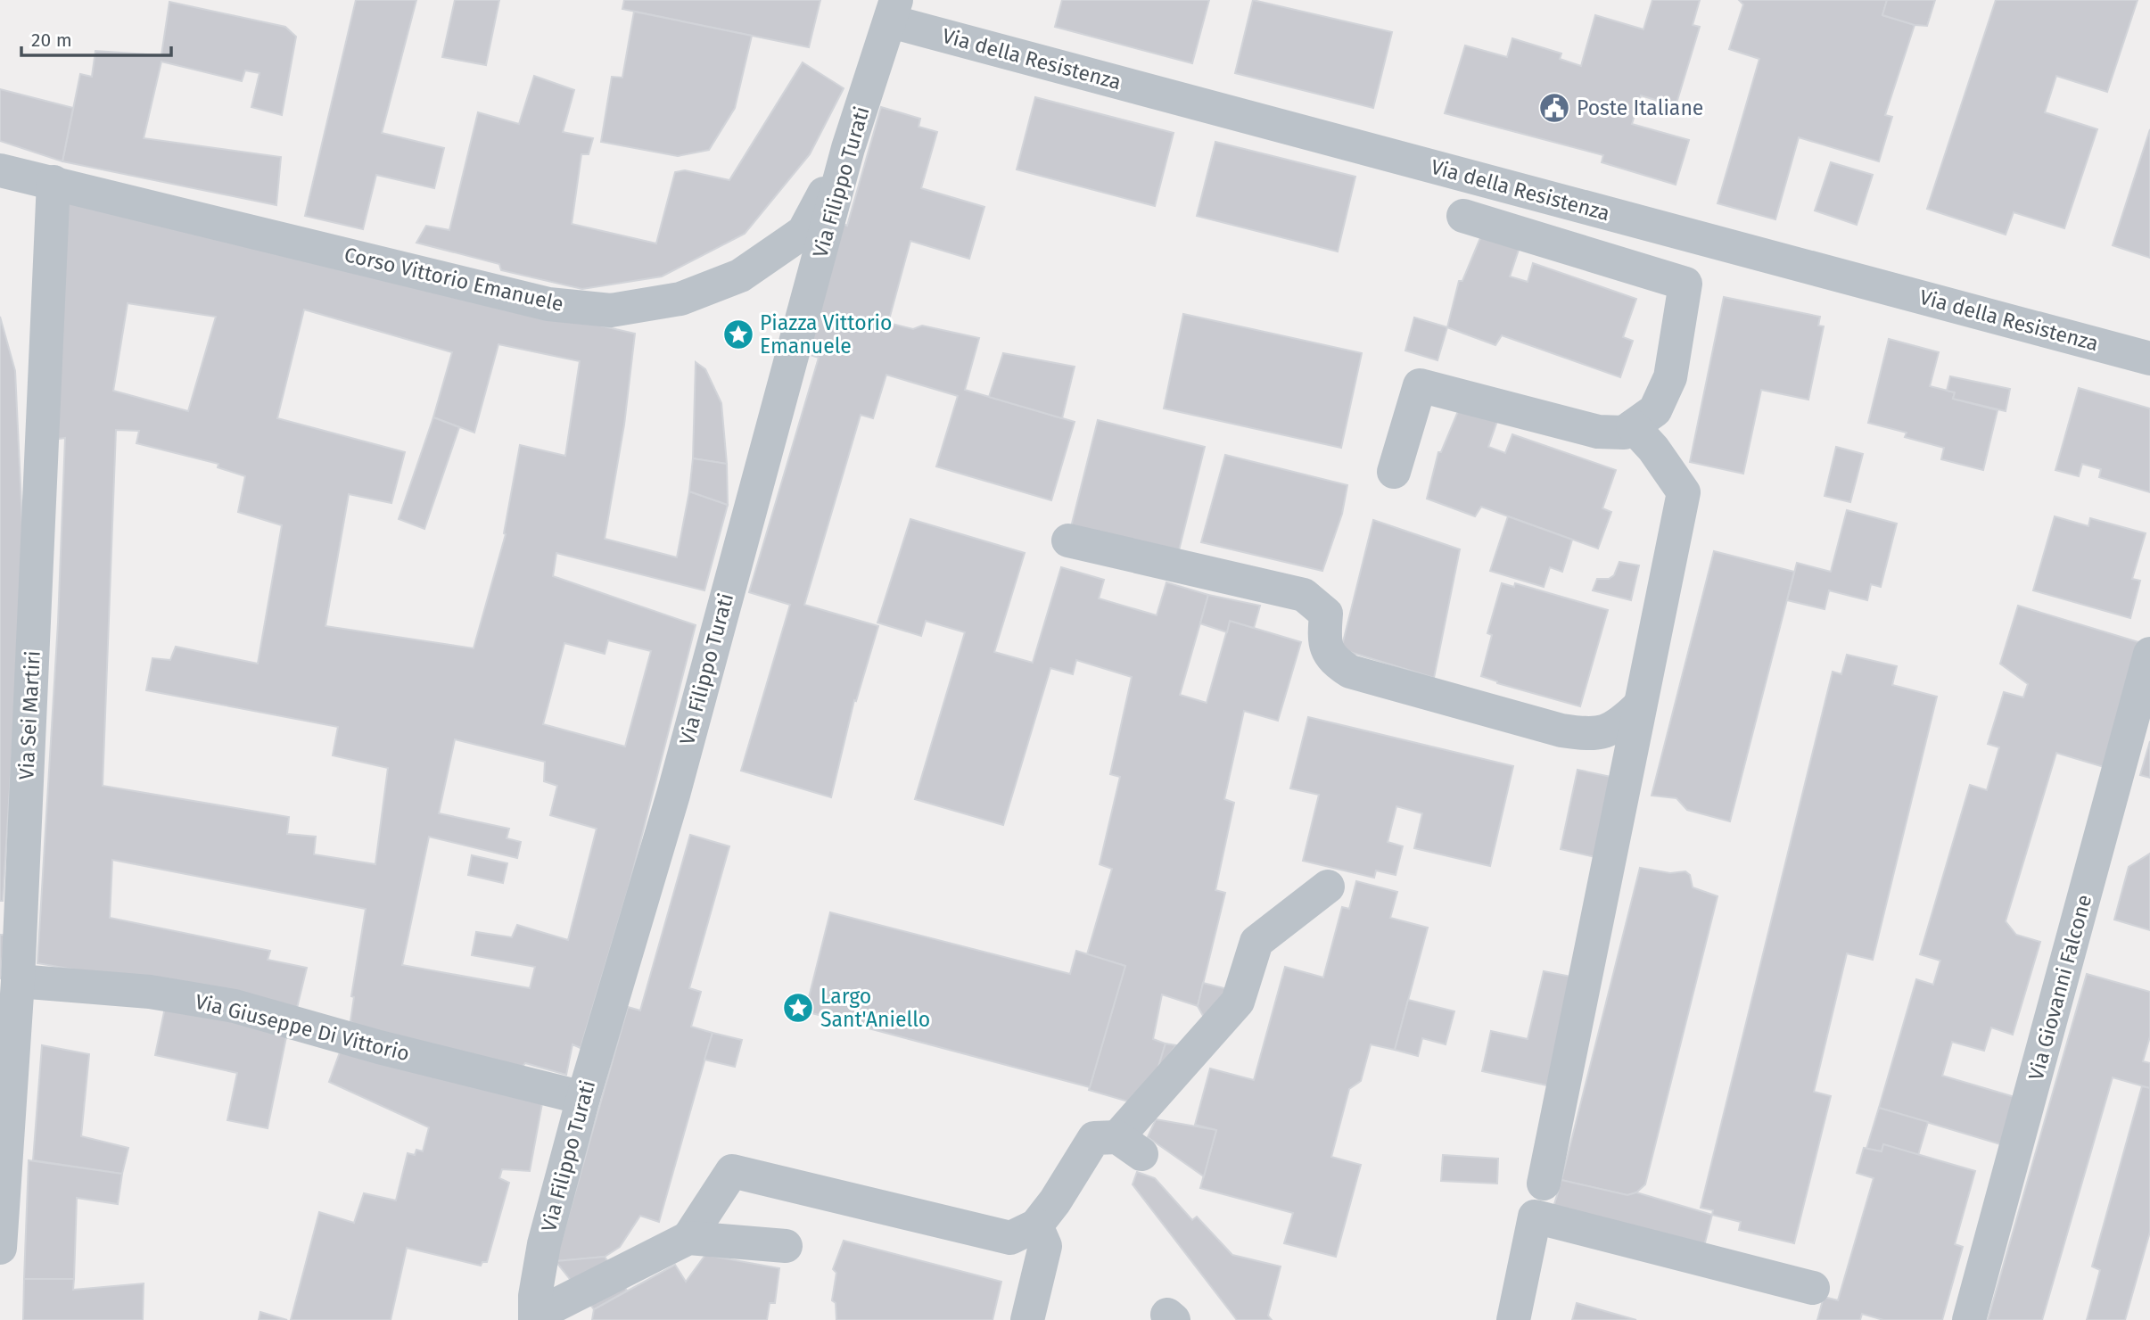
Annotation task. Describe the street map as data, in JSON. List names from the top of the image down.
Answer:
{
  "streets": {
    "street": [
      "Via della Resistenza",
      "Via Filippo Turati",
      "Corso Vittorio Emanuele",
      "Via Sei Martiri",
      "Via Giovanni Falcone",
      "Via Giuseppe Di Vittorio"
    ]
  },
  "crossings": [
    ["Via della Resistenza", "Via Filippo Turati"],
    ["Via Filippo Turati", "Corso Vittorio Emanuele"],
    ["Via Filippo Turati", "Via Giuseppe Di Vittorio"],
    ["Corso Vittorio Emanuele", "Via Sei Martiri"],
    ["Via Sei Martiri", "Via Giuseppe Di Vittorio"]
  ],
  "places": {
    "public building": ["Poste Italiane"],
    "place": ["Piazza Vittorio Emanuele", "Largo Sant'Aniello"]
  },
  "scale_bar": "20 m"
}
